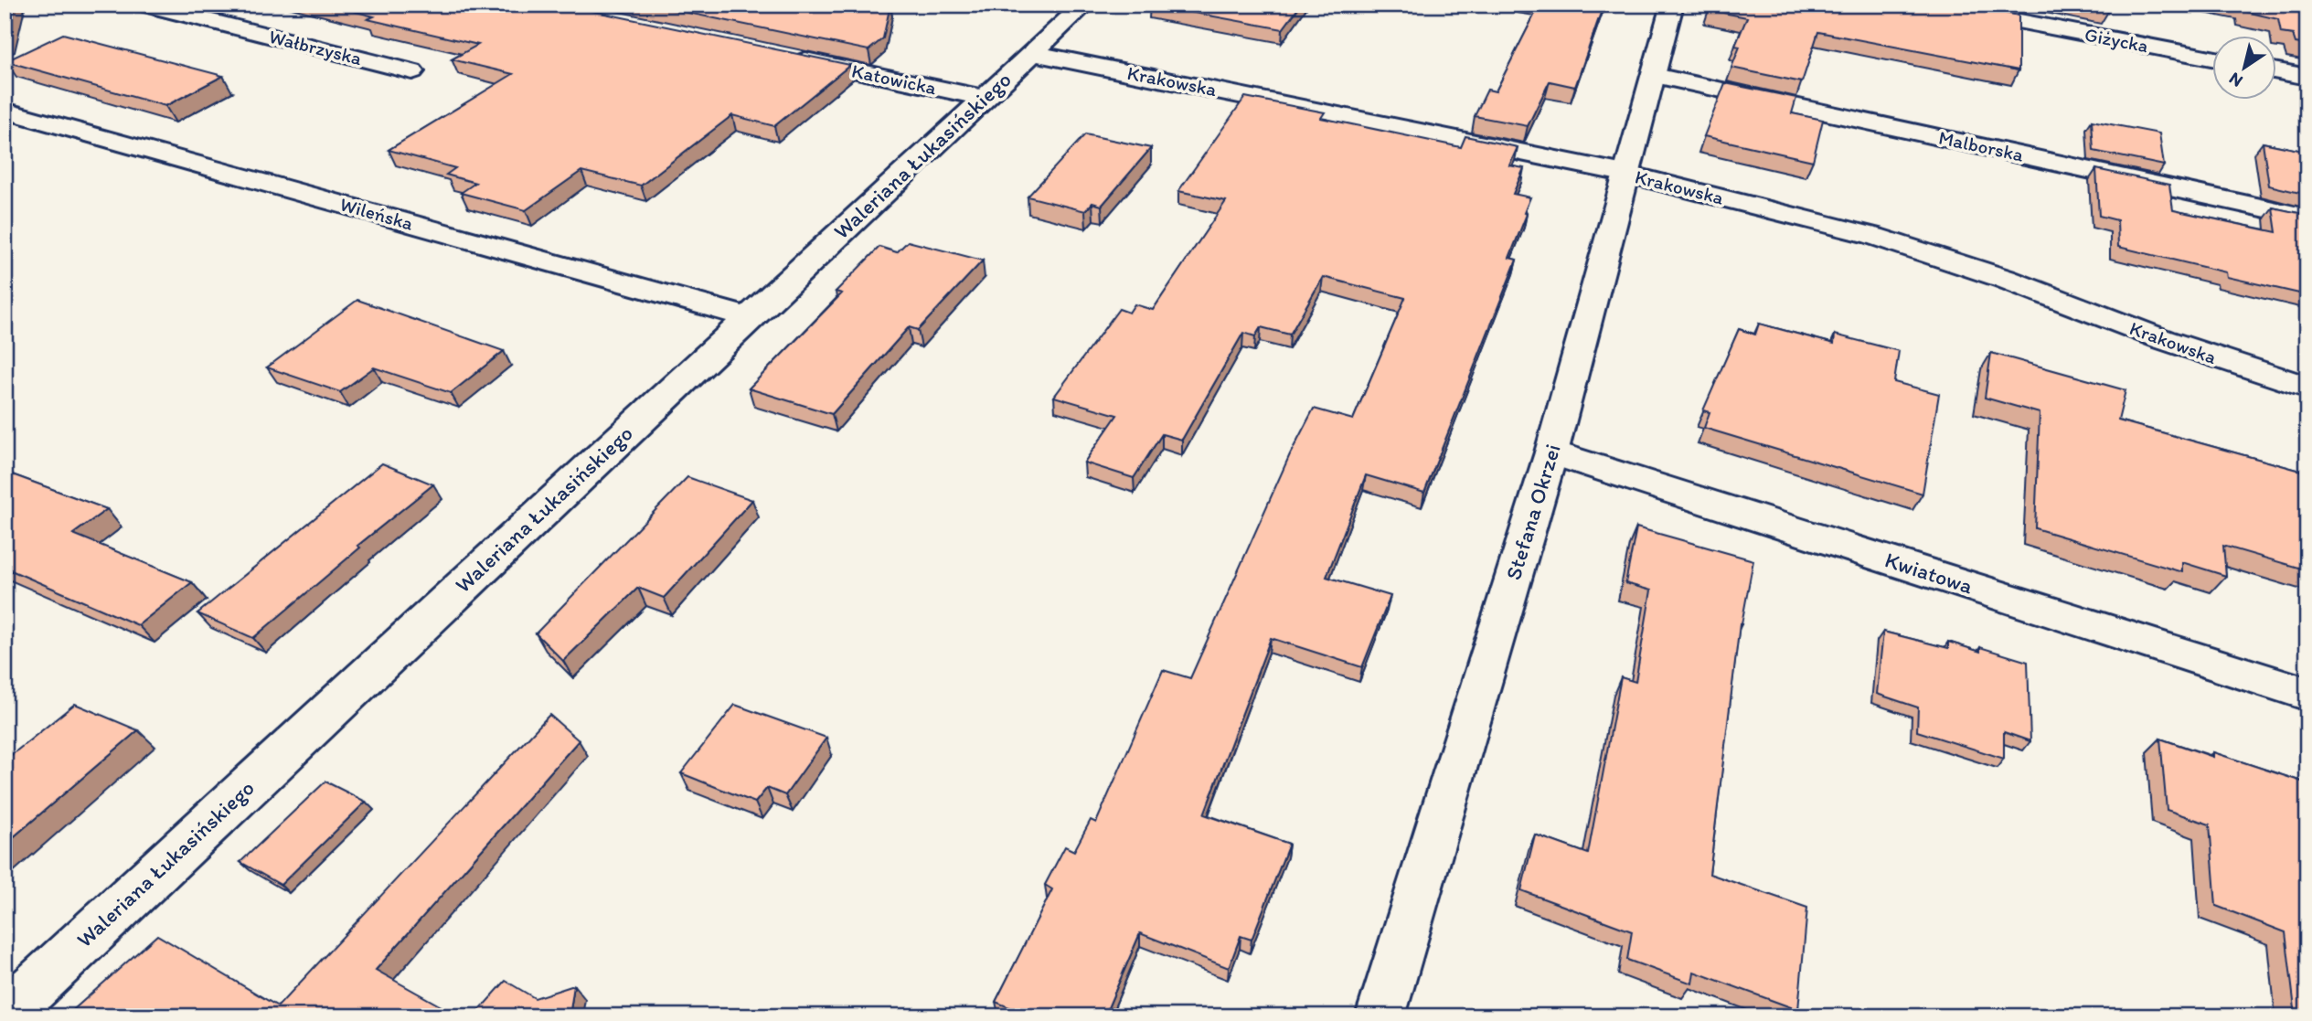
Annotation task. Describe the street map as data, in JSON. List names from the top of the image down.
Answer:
{
  "streets": {
    "street": [
      "Giżycka",
      "Wałbrzyska",
      "Katowicka",
      "Krakowska",
      "Malborska",
      "Waleriana Łukasińskiego",
      "Wileńska",
      "Stefana Okrzei",
      "Kwiatowa"
    ]
  },
  "crossings": [
    ["Katowicka", "Waleriana Łukasińskiego"],
    ["Krakowska", "Waleriana Łukasińskiego"],
    ["Krakowska", "Stefana Okrzei"],
    ["Malborska", "Stefana Okrzei"],
    ["Waleriana Łukasińskiego", "Wileńska"],
    ["Stefana Okrzei", "Kwiatowa"]
  ],
  "north": "bottom left"
}
